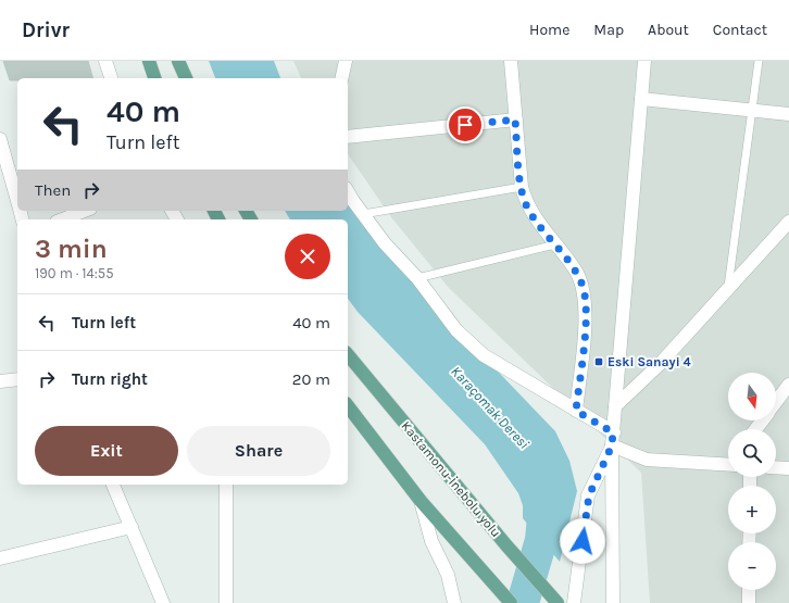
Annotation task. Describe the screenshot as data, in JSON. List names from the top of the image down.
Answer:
{
  "streets": {
    "main road": ["Kastamonu-İnebolu yolu"]
  },
  "water": ["Karaçomak Deresi"],
  "places": {
    "transit": ["Eski Sanayi 4"]
  },
  "north": "bottom",
  "page": {
    "header": "Drivr",
    "nav": [
      "Home",
      "Map",
      "About",
      "Contact"
    ],
    "turn": ["40 m", "Turn left"],
    "then": "Then",
    "heading": ["3 min", "190 m · 14:55"],
    "list": [
      {
        "name": "Turn left",
        "value": "40 m"
      },
      {
        "name": "Turn right",
        "value": "20 m"
      }
    ],
    "map_buttons": ["+", "−"],
    "buttons": ["Exit", "Share"]
  }
}
